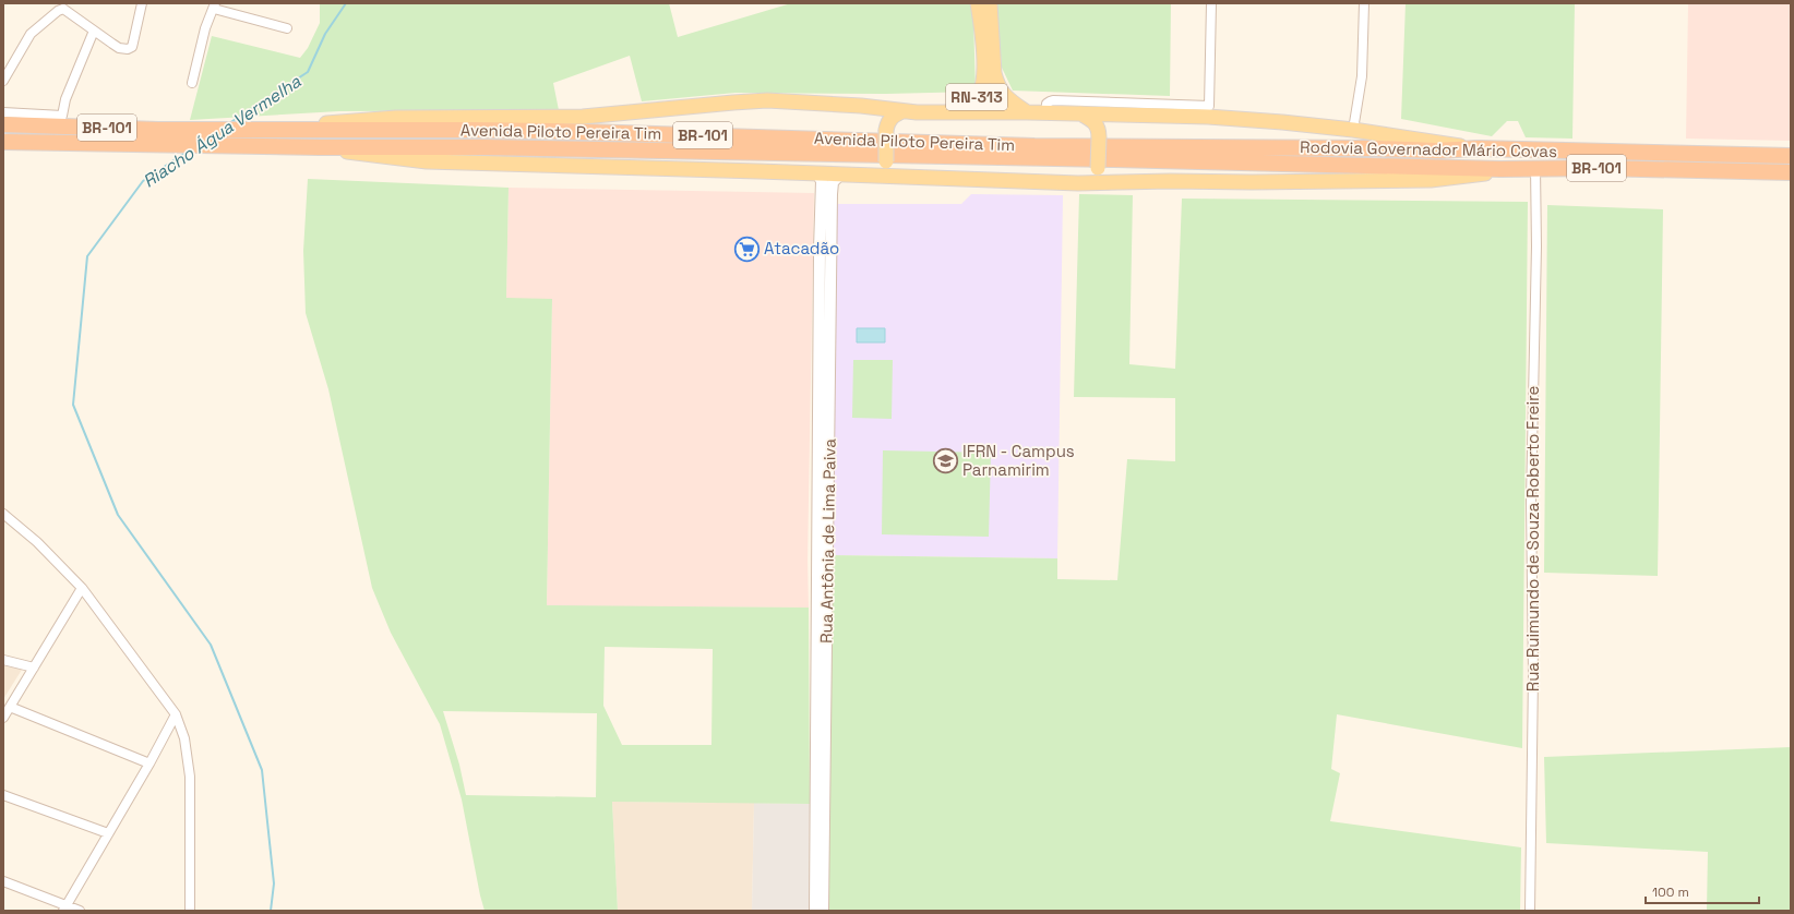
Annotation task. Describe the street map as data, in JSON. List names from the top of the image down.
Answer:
{
  "streets": {
    "highway": ["BR-101", "Avenida Piloto Pereira Tim", "Rodovia Governador Mário Covas"],
    "main road": ["RN-313"],
    "street": ["Rua Ruimundo de Souza Roberto Freire", "Rua Antônia de Lima Paiva"]
  },
  "crossings": [
    ["Avenida Piloto Pereira Tim", "Rodovia Governador Mário Covas"],
    ["Rodovia Governador Mário Covas", "Rua Ruimundo de Souza Roberto Freire"]
  ],
  "water": ["Riacho Água Vermelha"],
  "places": {
    "supermarket": ["Atacadão"],
    "school or university": ["IFRN - Campus Parnamirim"]
  },
  "scale_bar": "100 m"
}
